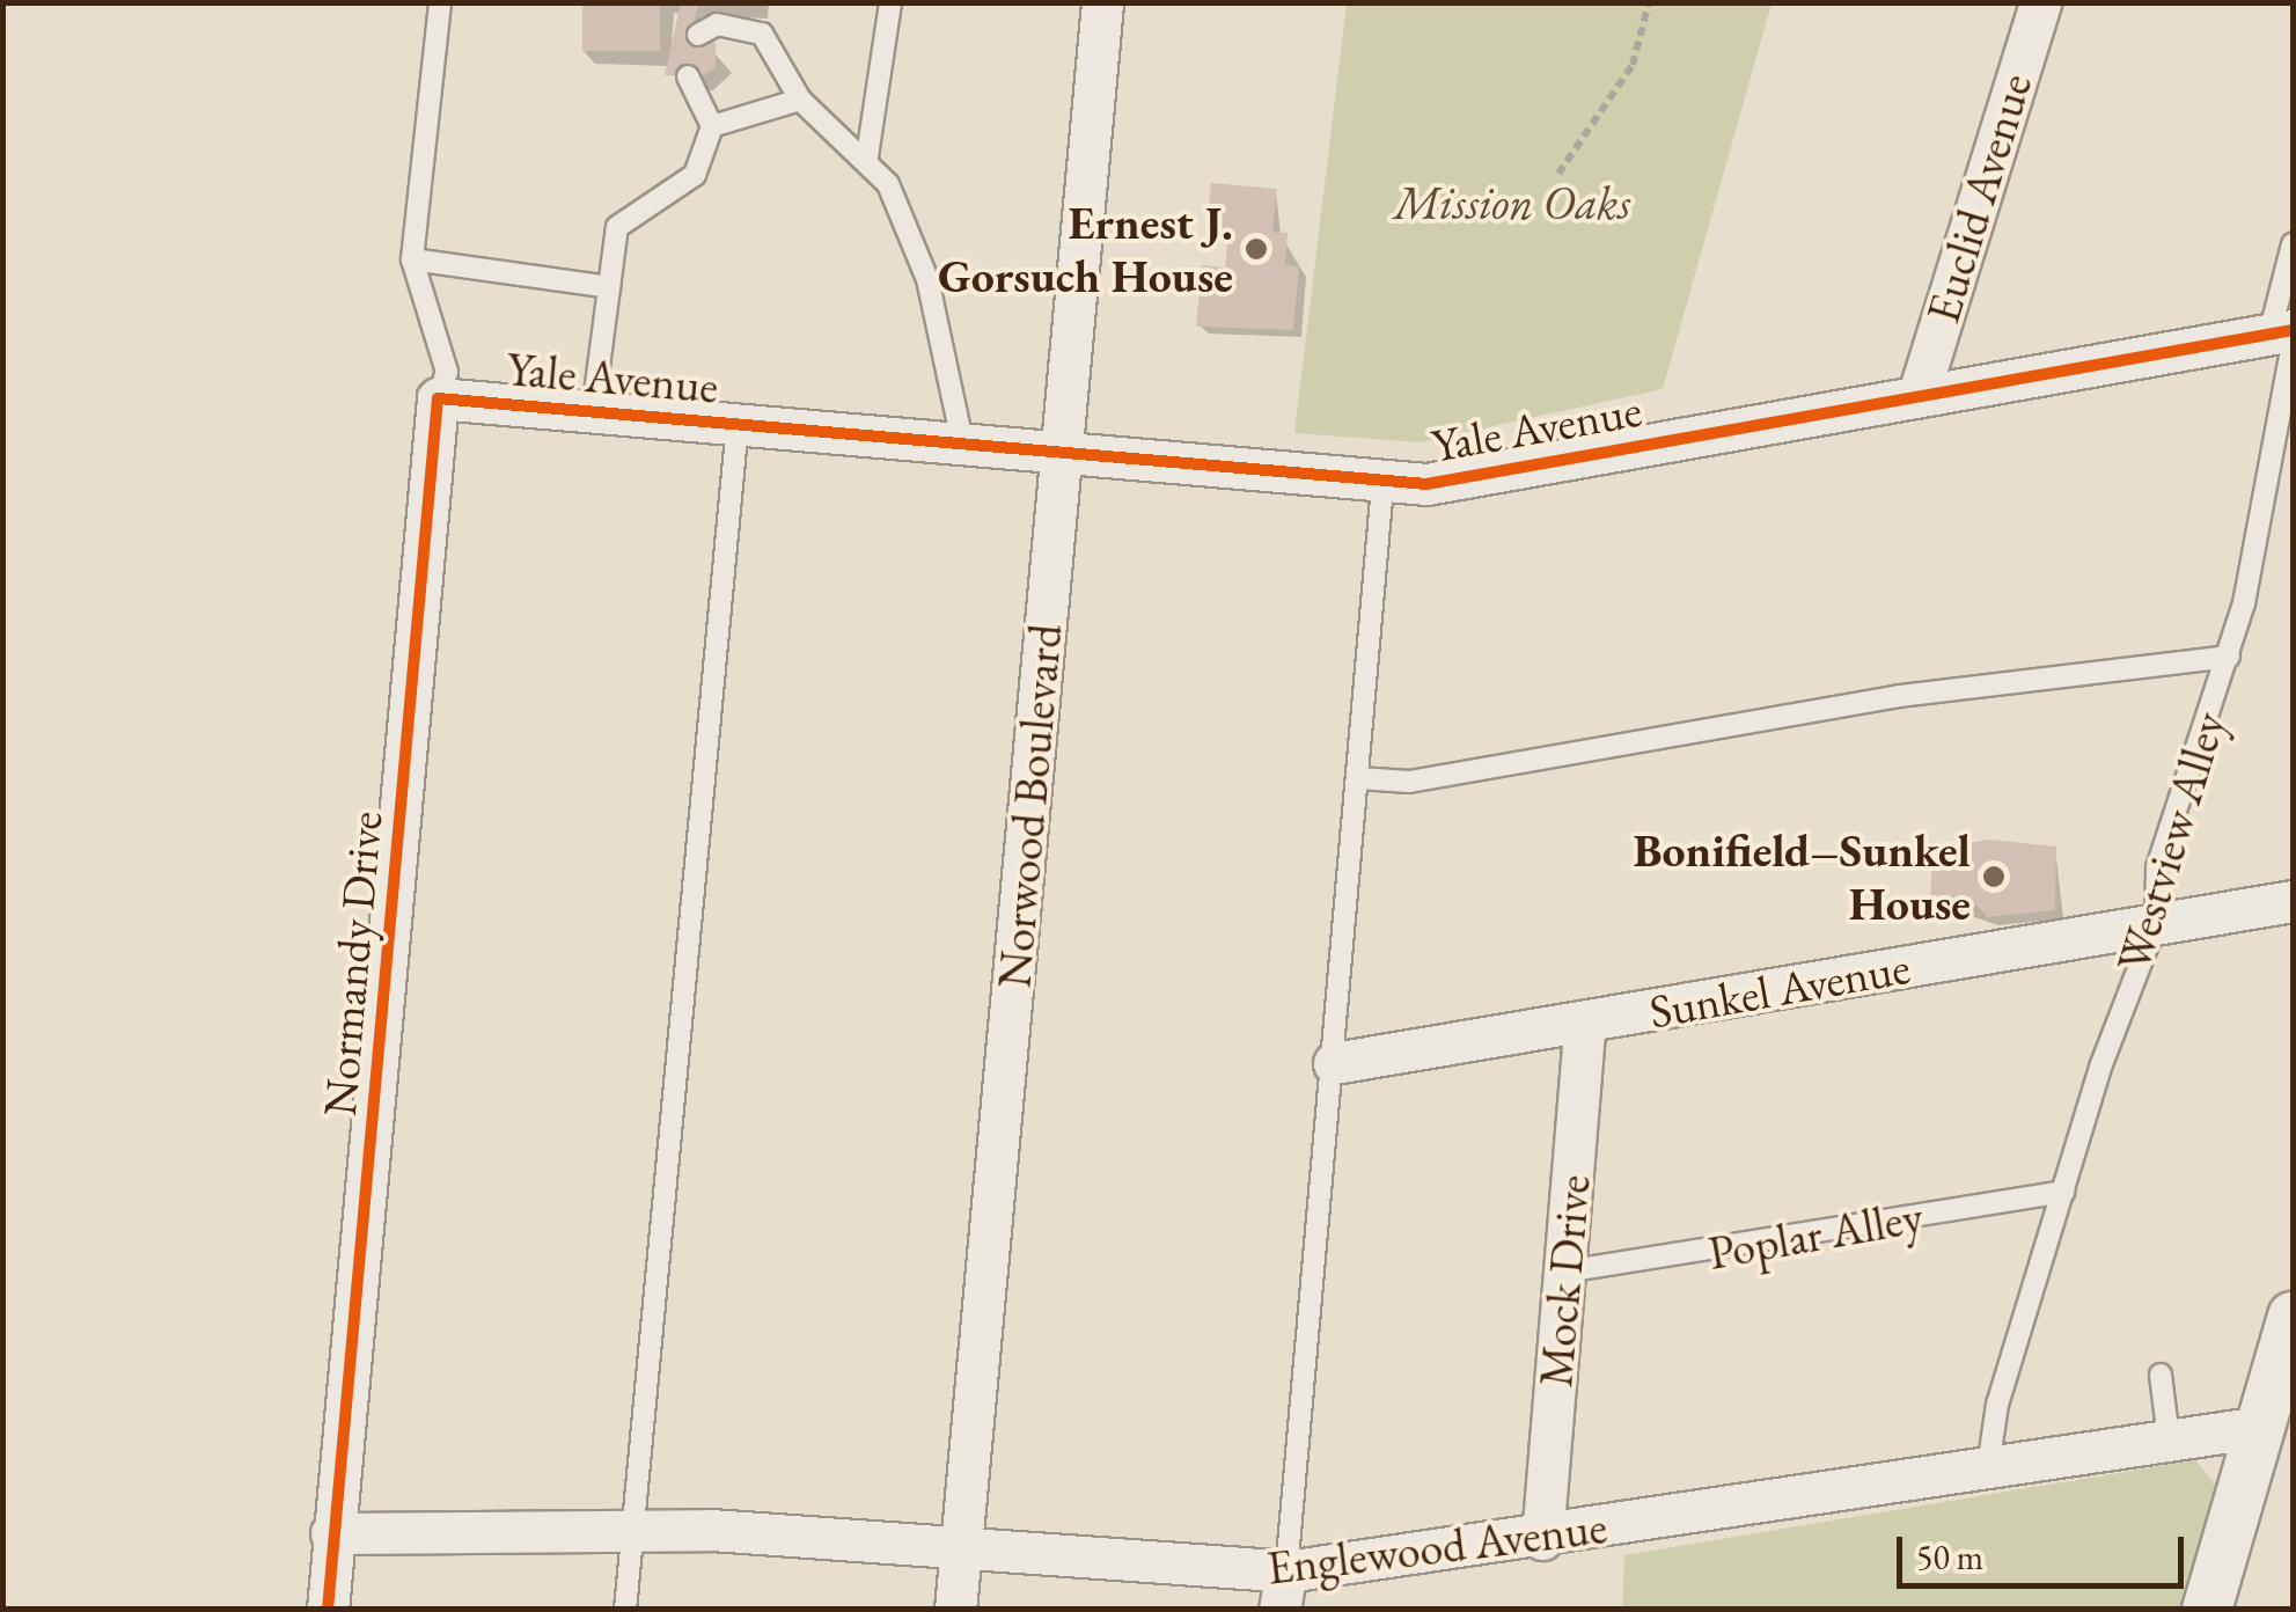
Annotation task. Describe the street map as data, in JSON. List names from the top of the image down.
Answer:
{
  "streets": {
    "street": [
      "Euclid Avenue",
      "Yale Avenue",
      "Norwood Boulevard",
      "Normandy Drive",
      "Sunkel Avenue",
      "Mock Drive",
      "Englewood Avenue"
    ],
    "lane": ["Westview Alley", "Poplar Alley"]
  },
  "crossings": [
    ["Euclid Avenue", "Yale Avenue"],
    ["Yale Avenue", "Norwood Boulevard"],
    ["Yale Avenue", "Westview Alley"],
    ["Yale Avenue", "Normandy Drive"],
    ["Norwood Boulevard", "Englewood Avenue"],
    ["Westview Alley", "Sunkel Avenue"],
    ["Westview Alley", "Poplar Alley"],
    ["Westview Alley", "Englewood Avenue"],
    ["Normandy Drive", "Englewood Avenue"],
    ["Sunkel Avenue", "Mock Drive"],
    ["Poplar Alley", "Mock Drive"],
    ["Mock Drive", "Englewood Avenue"]
  ],
  "parks": ["Mission Oaks"],
  "places": ["Ernest J. Gorsuch House", "Bonifield–Sunkel House"],
  "scale_bar": "50 m"
}
